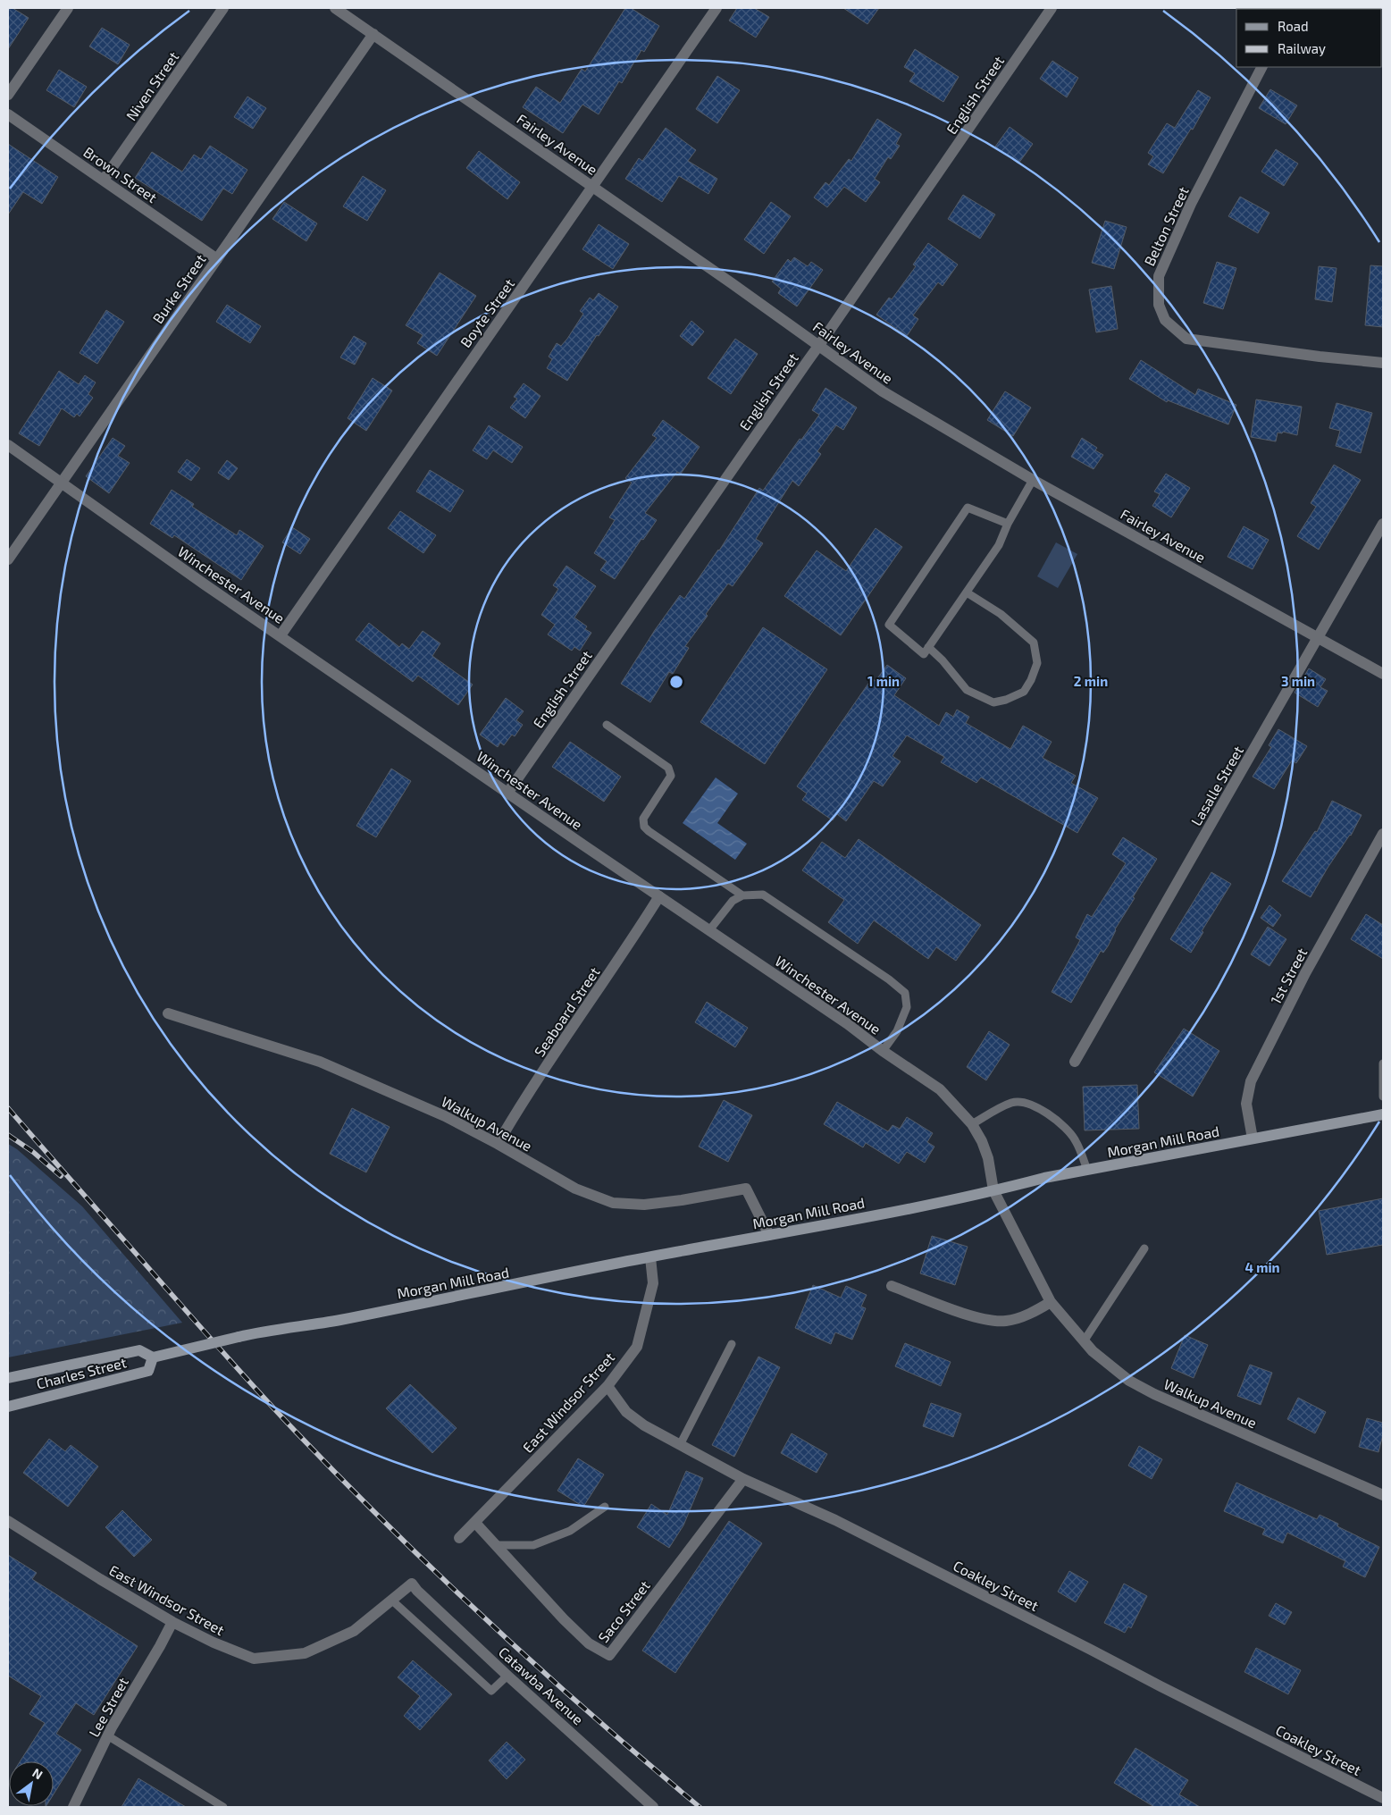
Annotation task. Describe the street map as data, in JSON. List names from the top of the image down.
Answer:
{
  "streets": {
    "main road": ["Morgan Mill Road", "Charles Street"],
    "street": [
      "Niven Street",
      "English Street",
      "Fairley Avenue",
      "Brown Street",
      "Belton Street",
      "Burke Street",
      "Boyte Street",
      "Winchester Avenue",
      "Lasalle Street",
      "1st Street",
      "Seaboard Street",
      "Walkup Avenue",
      "East Windsor Street",
      "Coakley Street",
      "Saco Street",
      "Catawba Avenue",
      "Lee Street"
    ]
  },
  "crossings": [
    ["Niven Street", "Brown Street"],
    ["English Street", "Fairley Avenue"],
    ["English Street", "Winchester Avenue"],
    ["Fairley Avenue", "Burke Street"],
    ["Fairley Avenue", "Boyte Street"],
    ["Fairley Avenue", "Lasalle Street"],
    ["Brown Street", "Burke Street"],
    ["Burke Street", "Winchester Avenue"],
    ["Boyte Street", "Winchester Avenue"],
    ["Winchester Avenue", "Seaboard Street"],
    ["Winchester Avenue", "Walkup Avenue"],
    ["Winchester Avenue", "Morgan Mill Road"],
    ["1st Street", "Morgan Mill Road"],
    ["Seaboard Street", "Walkup Avenue"],
    ["Walkup Avenue", "Morgan Mill Road"],
    ["Morgan Mill Road", "Charles Street"],
    ["Morgan Mill Road", "East Windsor Street"],
    ["East Windsor Street", "Coakley Street"],
    ["East Windsor Street", "Saco Street"],
    ["East Windsor Street", "Catawba Avenue"],
    ["East Windsor Street", "Lee Street"],
    ["Coakley Street", "Saco Street"]
  ],
  "legend": ["Road", "Railway"],
  "north": "top right",
  "rings": [
    "1 min",
    "2 min",
    "3 min",
    "4 min"
  ]
}
